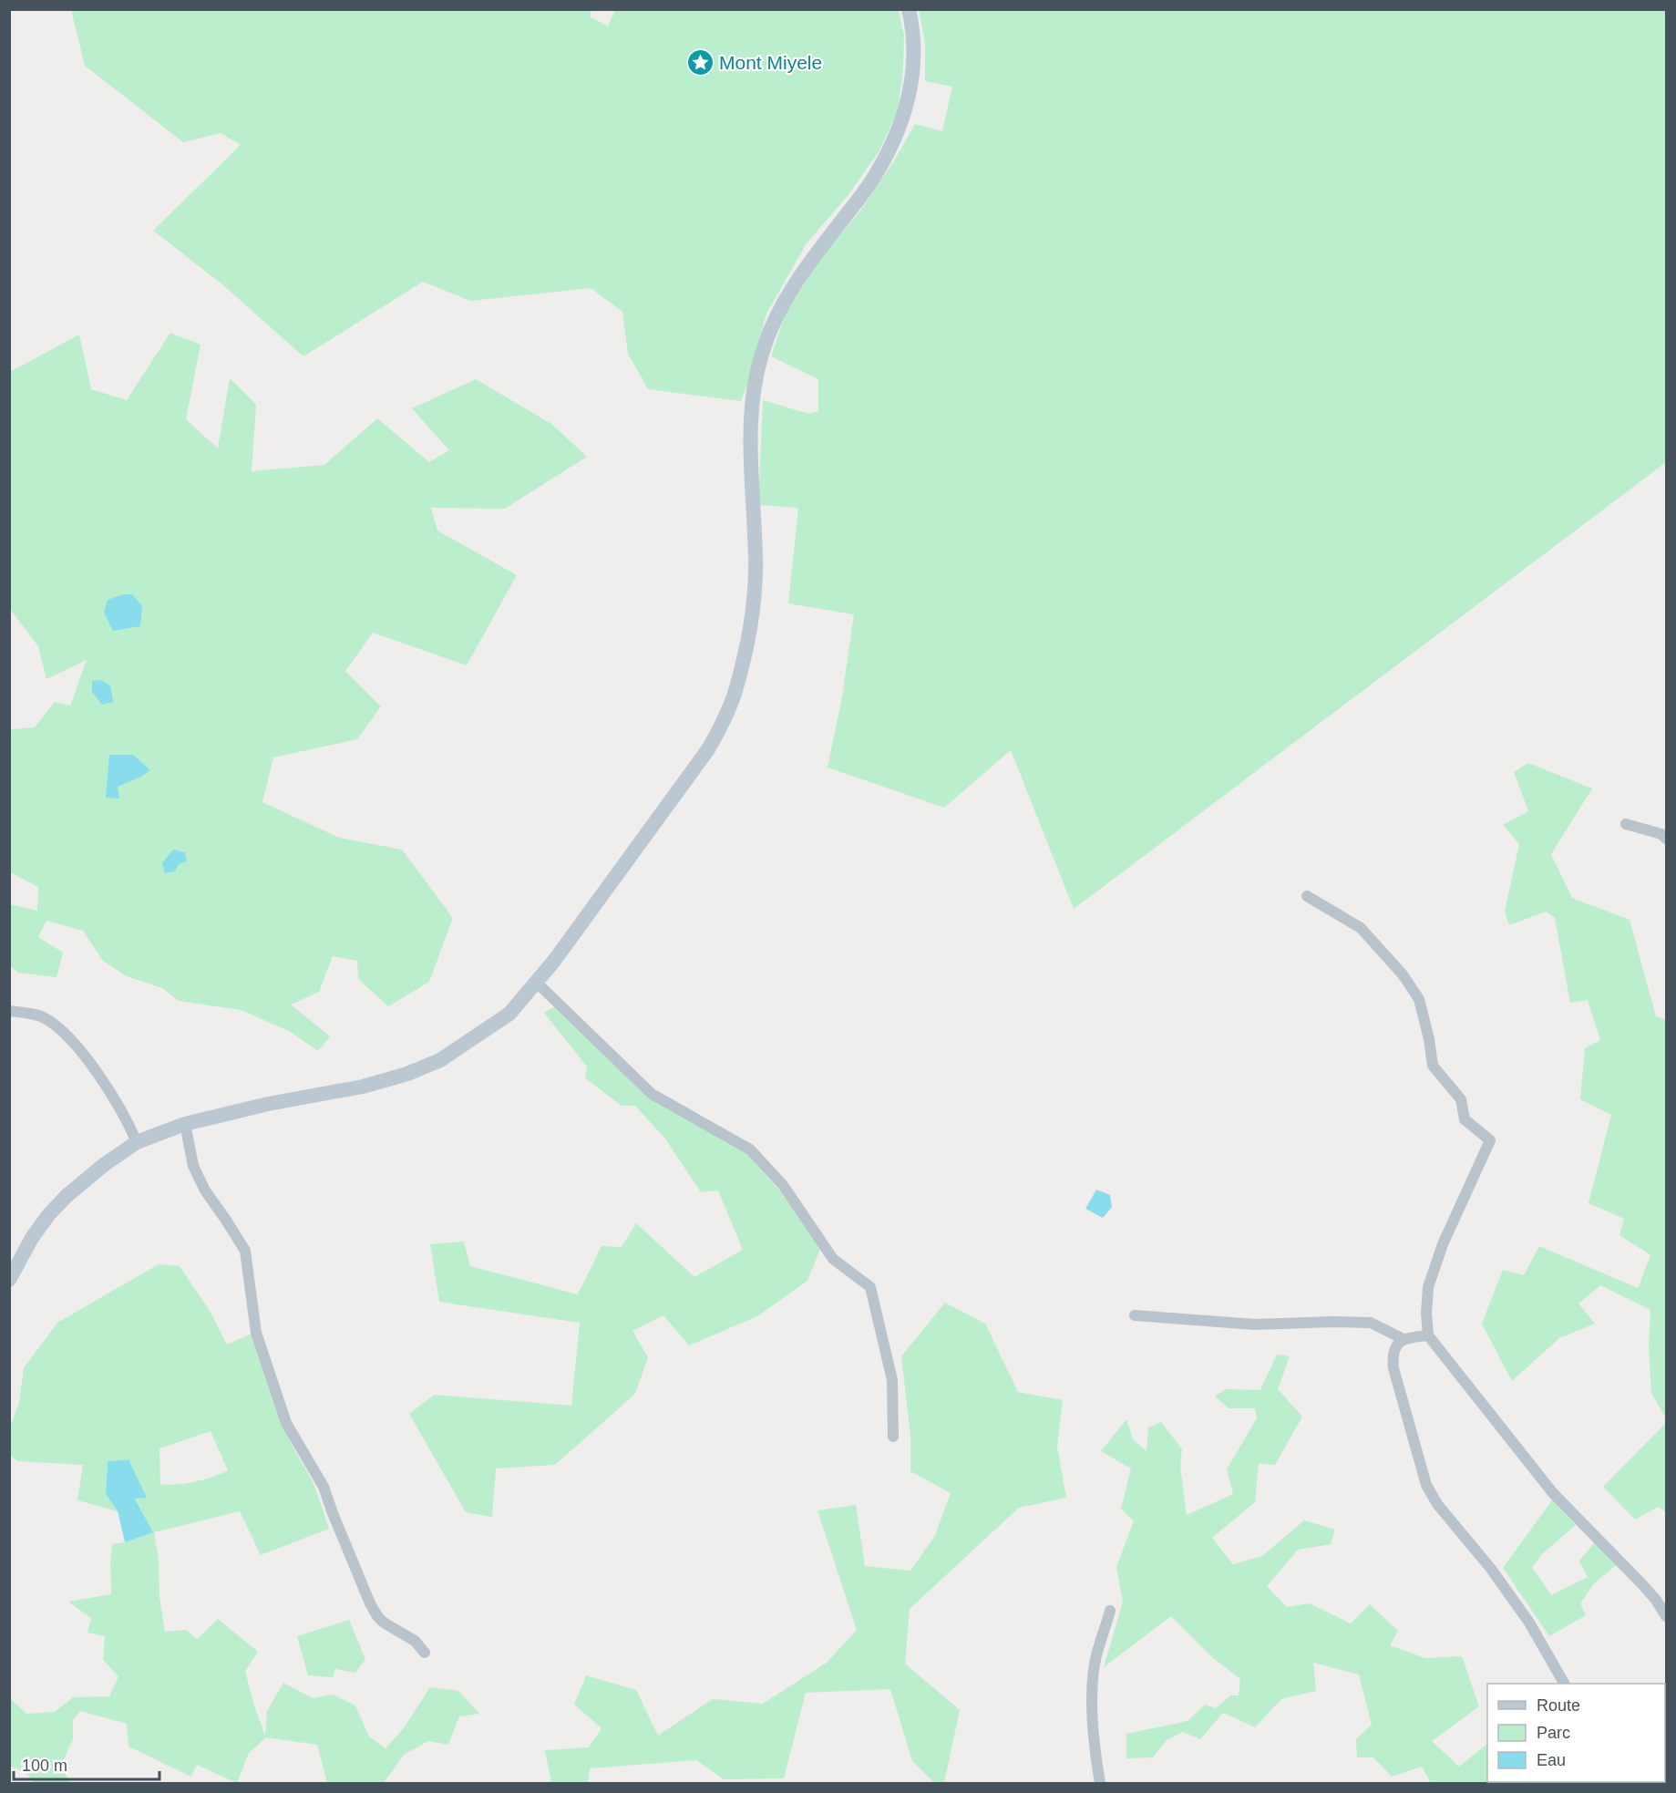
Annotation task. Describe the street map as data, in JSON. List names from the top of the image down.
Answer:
{
  "places": {
    "place": ["Mont Miyele"]
  },
  "legend": ["Route", "Parc", "Eau"],
  "scale_bar": "100 m"
}
